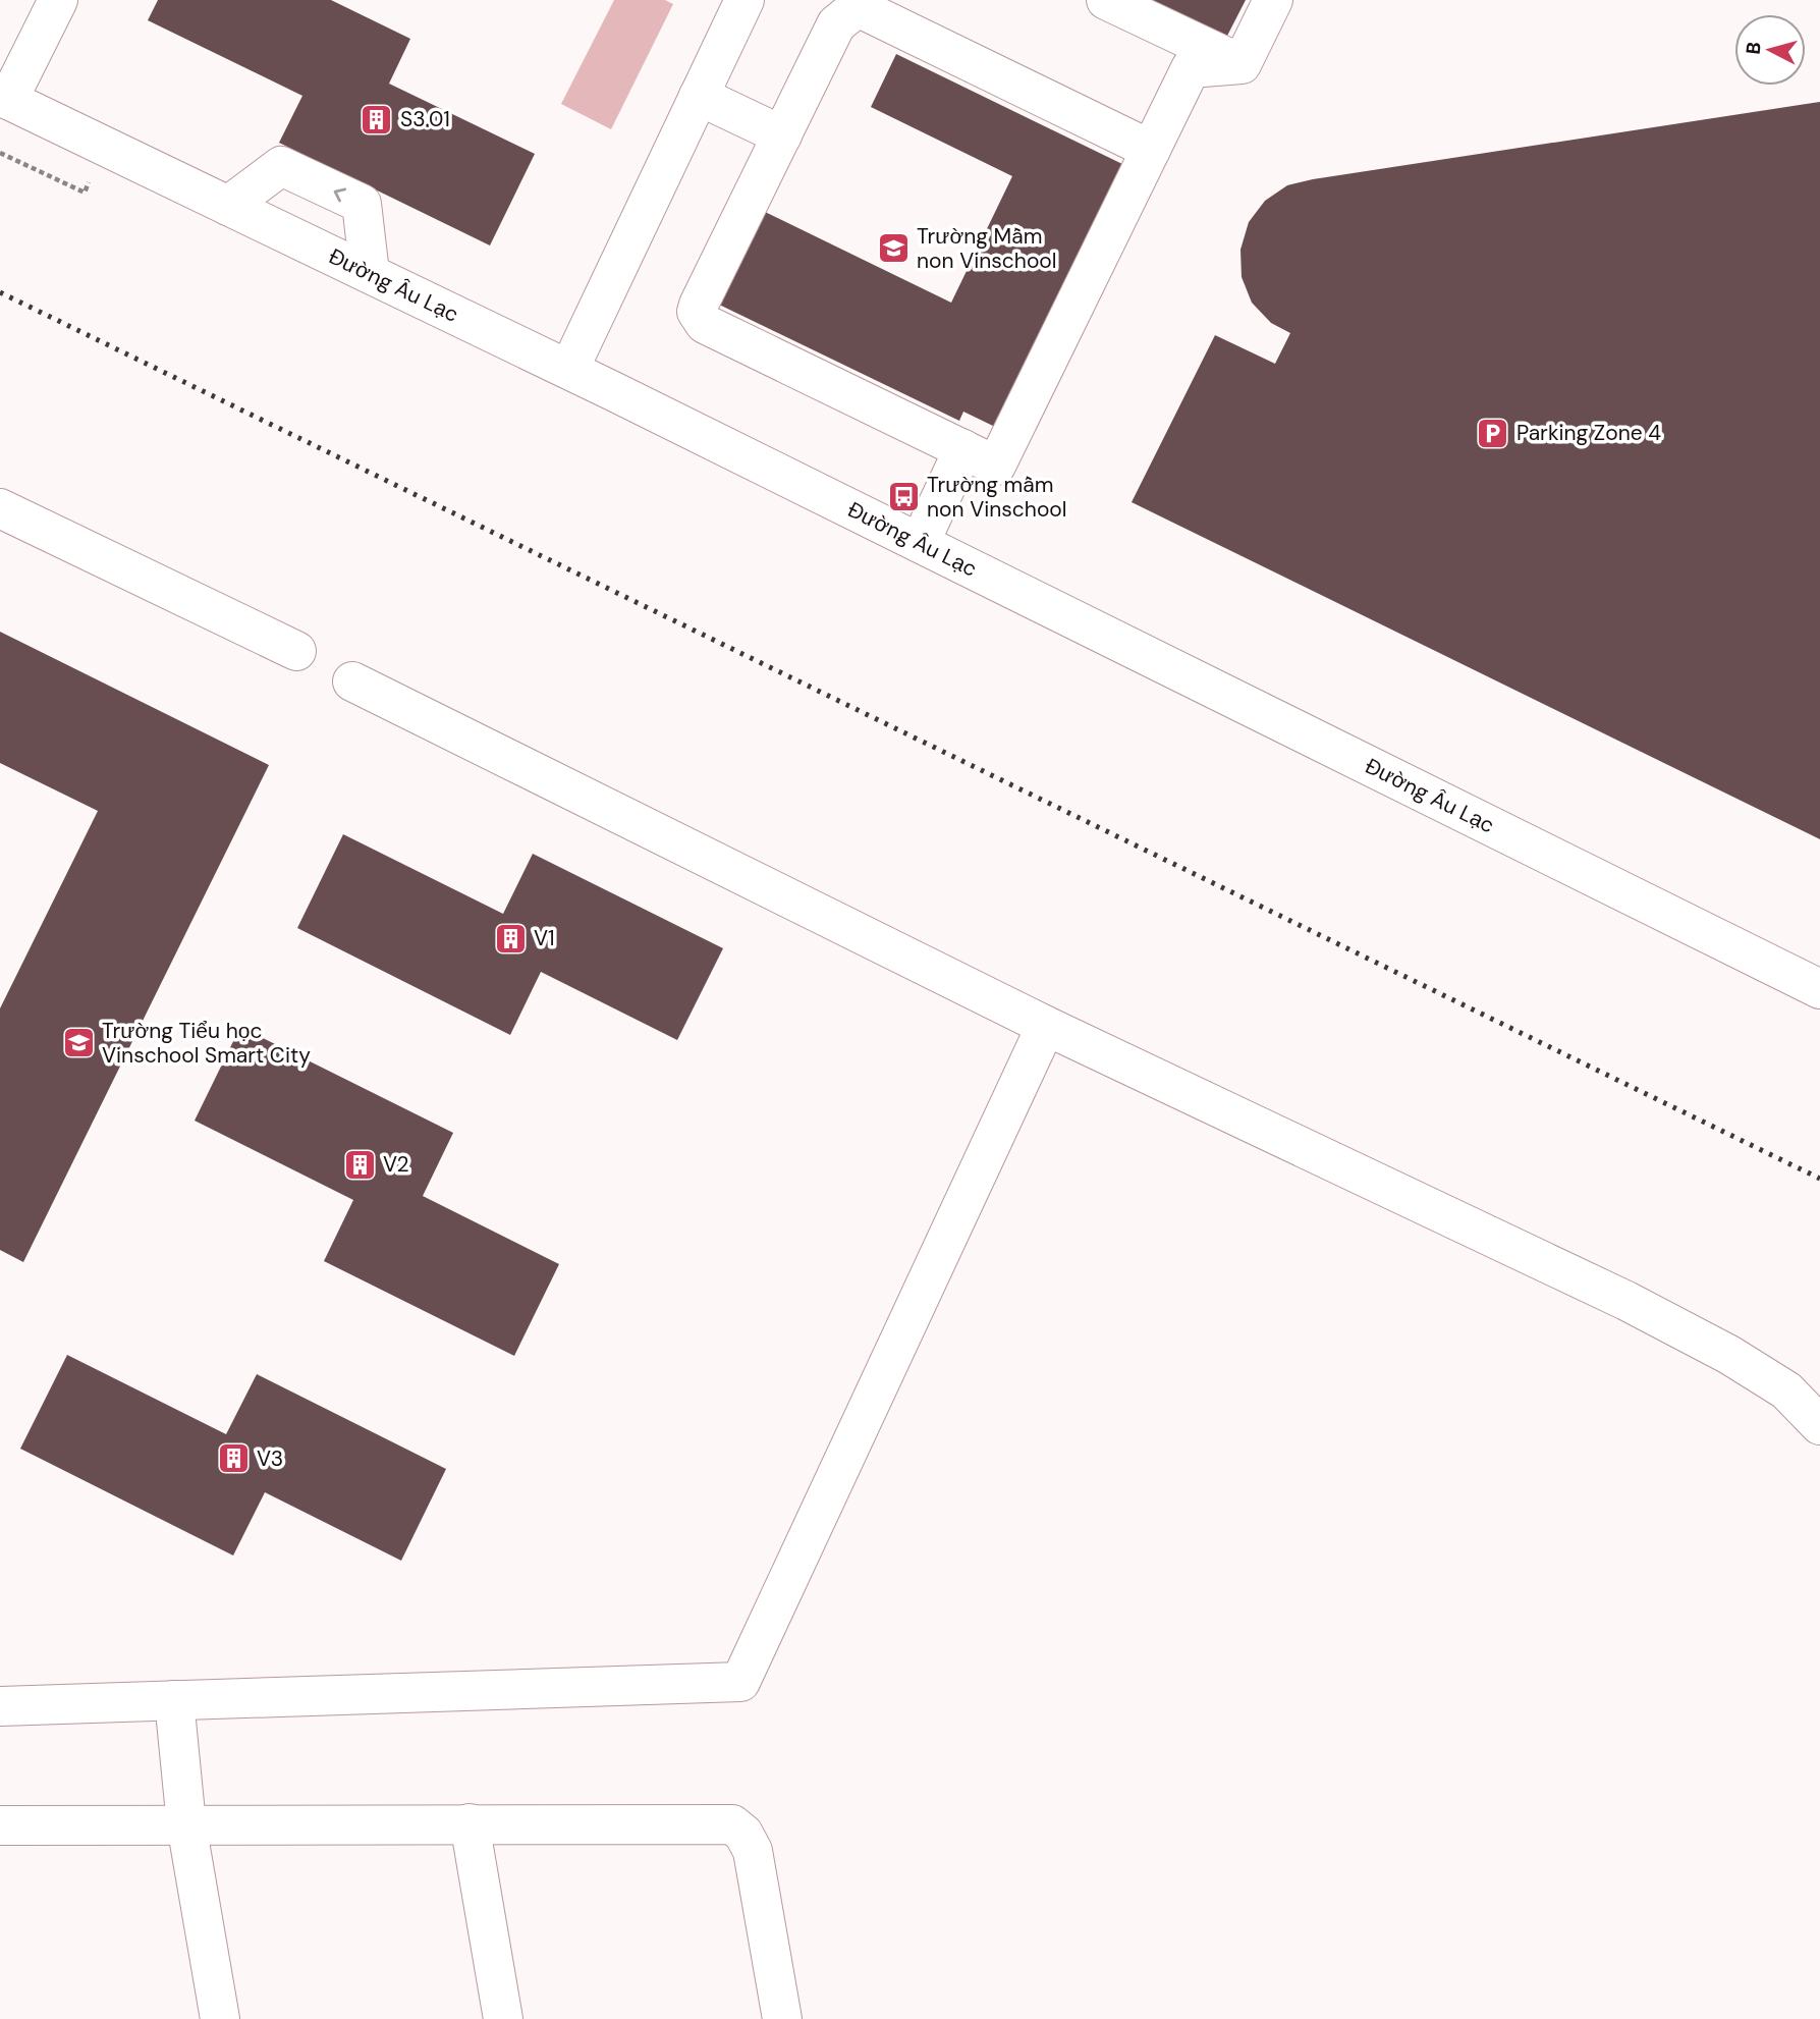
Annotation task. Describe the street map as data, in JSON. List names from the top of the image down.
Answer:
{
  "streets": {
    "street": ["Đường Âu Lạc"]
  },
  "places": {
    "building": [
      "S3.01",
      "V1",
      "V2",
      "V3"
    ],
    "school or university": ["Trường Mầm non Vinschool", "Trường Tiểu học Vinschool Smart City"],
    "parking": ["Parking Zone 4"],
    "bus stop": ["Trường mầm non Vinschool"]
  },
  "north": "left"
}
